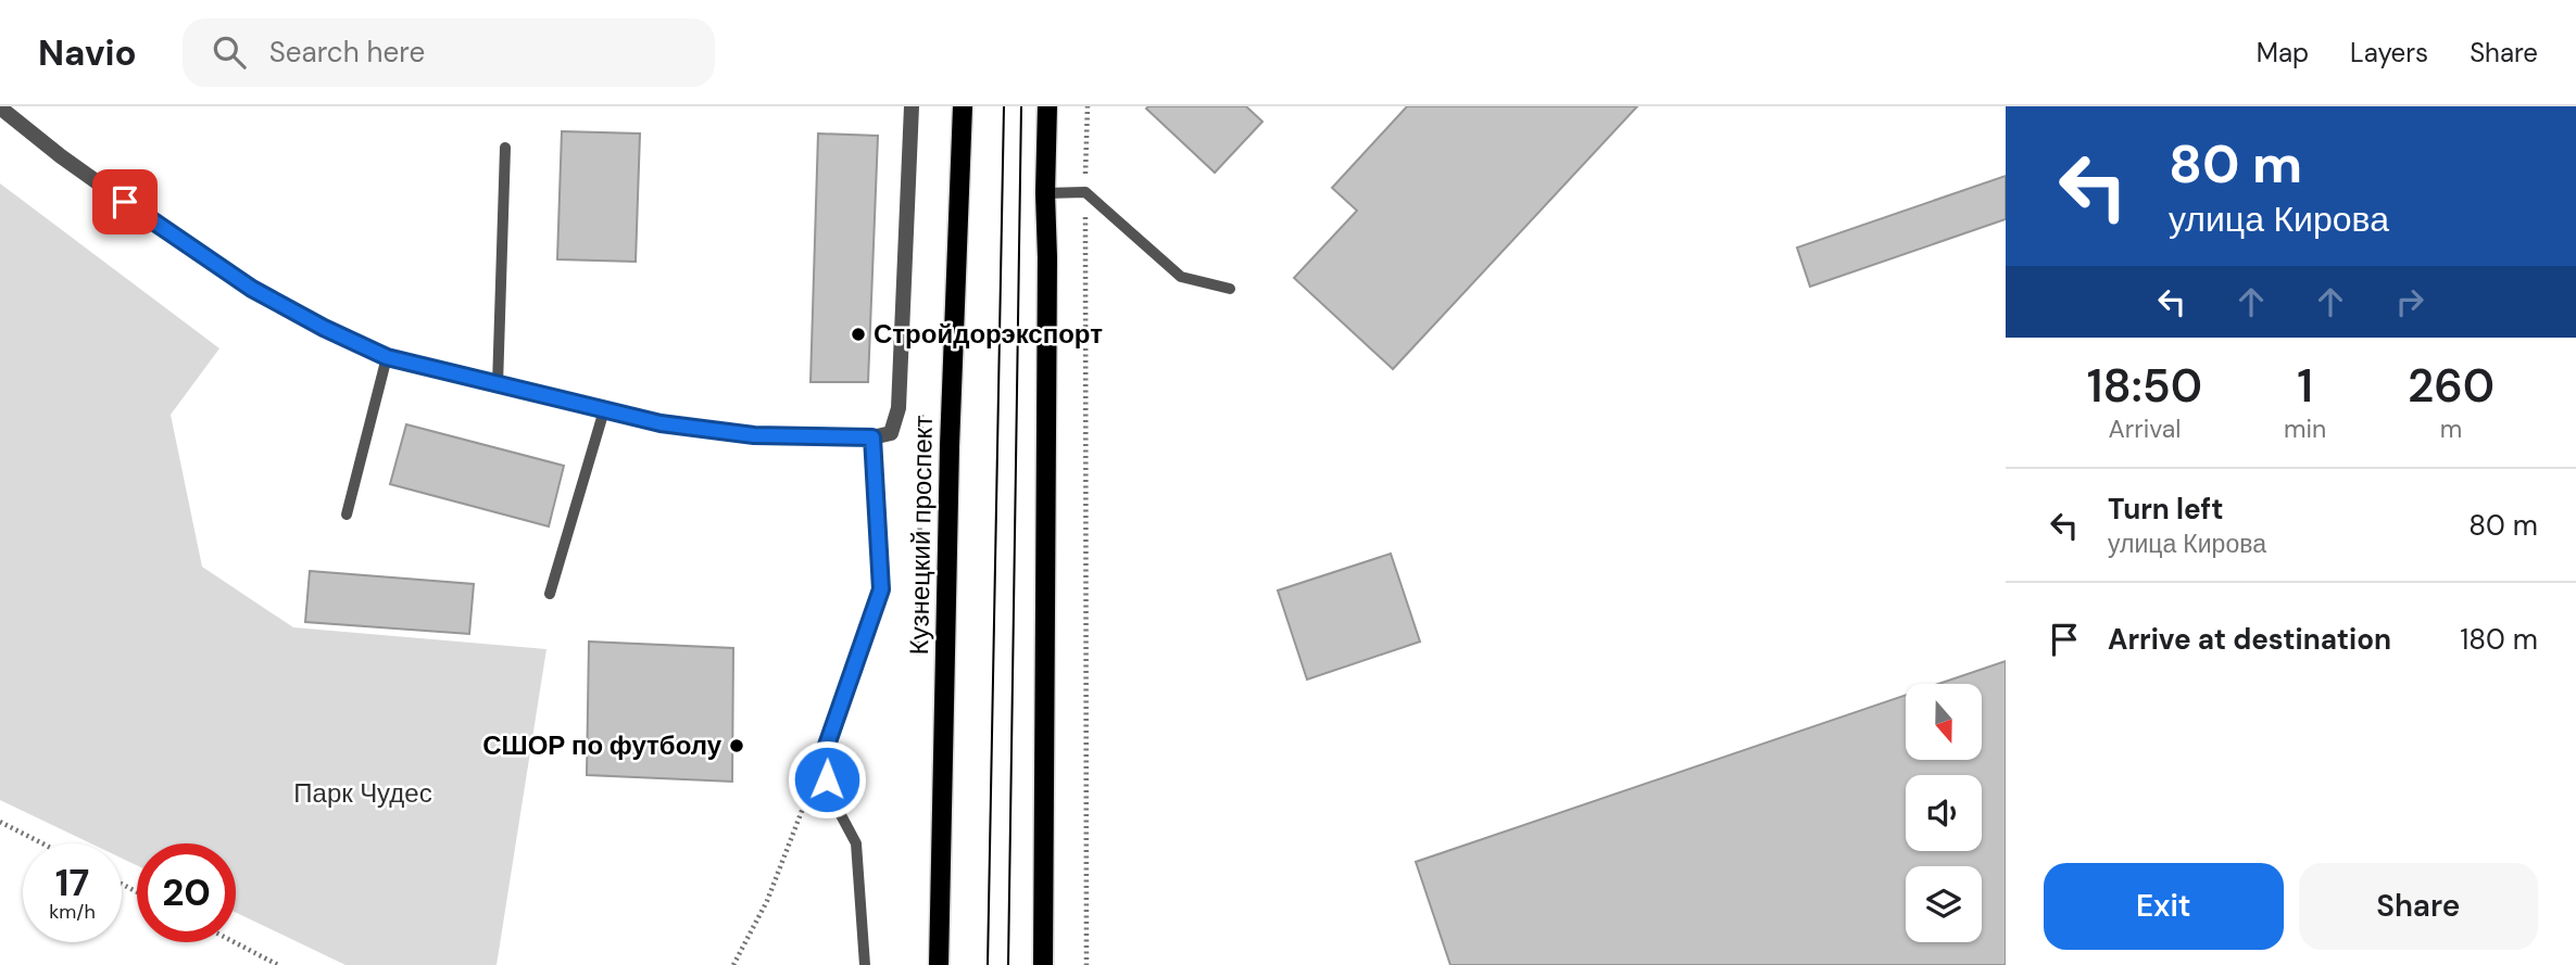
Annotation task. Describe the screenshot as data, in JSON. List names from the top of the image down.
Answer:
{
  "streets": {
    "main road": ["Кузнецкий проспект"]
  },
  "parks": ["Парк Чудес"],
  "places": ["Стройдорэкспорт", "СШОР по футболу"],
  "north": "bottom",
  "page": {
    "header": "Navio",
    "search": "Search here",
    "nav": ["Map", "Layers", "Share"],
    "turn": ["80 m", "улица Кирова"],
    "eta": [
      "18:50",
      "Arrival",
      "1",
      "min",
      "260",
      "m"
    ],
    "list": [
      {
        "name": "Turn left",
        "note": "улица Кирова",
        "value": "80 m"
      },
      {
        "name": "Arrive at destination",
        "value": "180 m"
      }
    ],
    "speed": "17 km/h",
    "limit": "20",
    "buttons": ["Exit", "Share"]
  }
}
